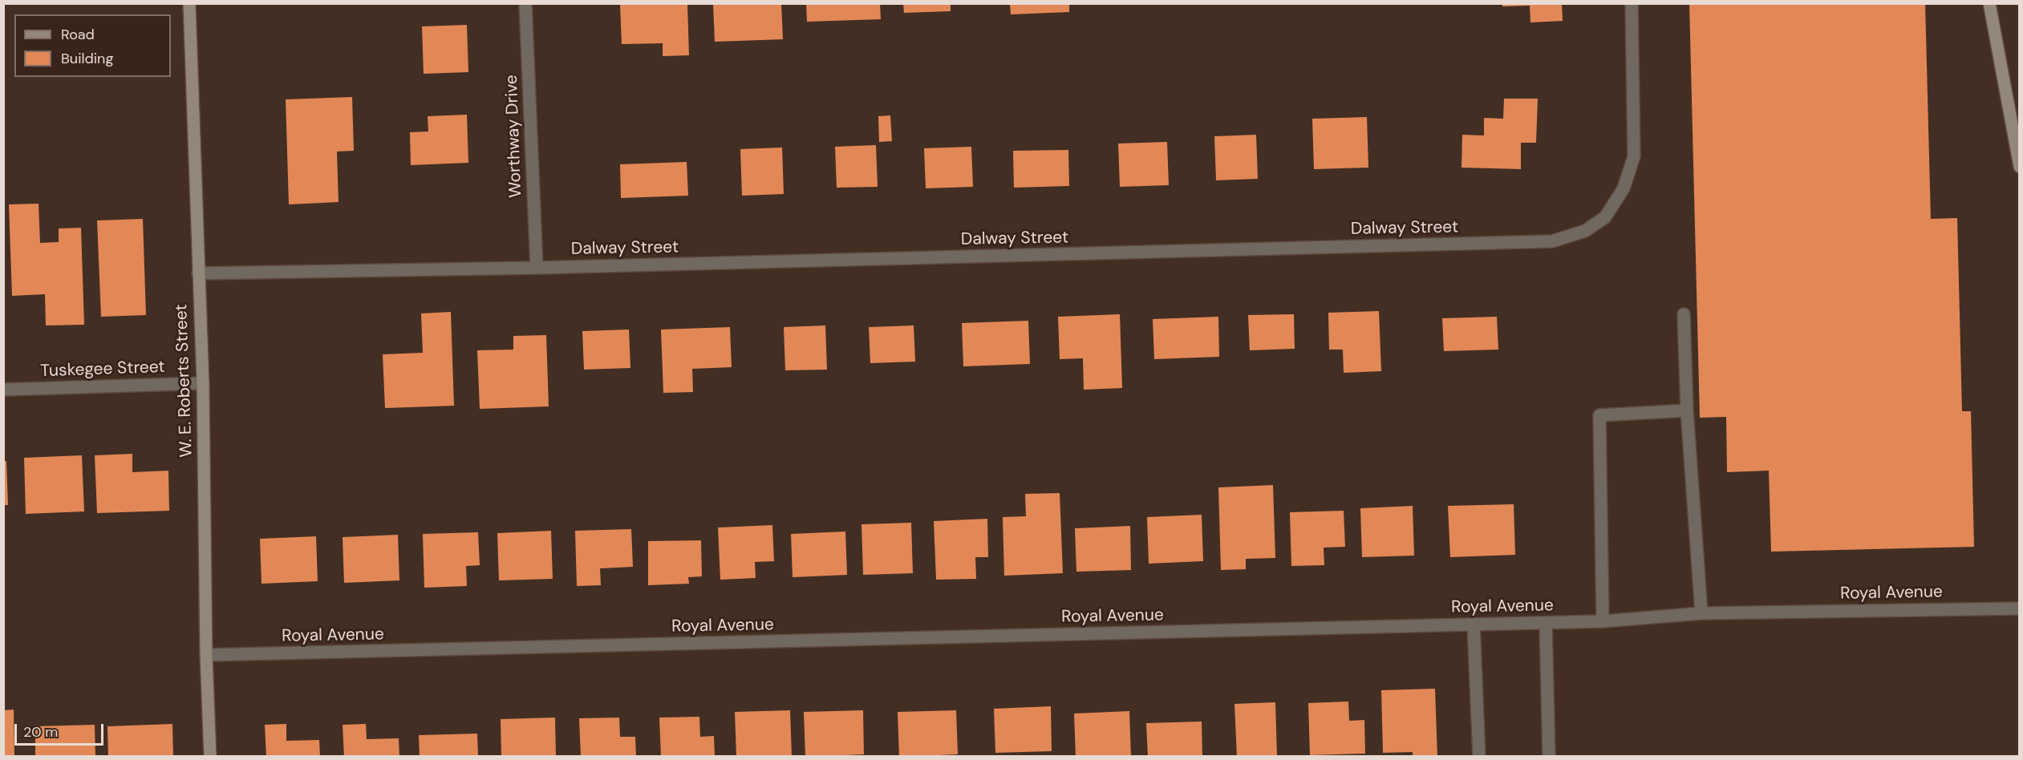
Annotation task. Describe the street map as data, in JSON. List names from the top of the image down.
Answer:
{
  "streets": {
    "street": [
      "Worthway Drive",
      "Dalway Street",
      "Tuskegee Street",
      "W. E. Roberts Street",
      "Royal Avenue"
    ]
  },
  "crossings": [
    ["Worthway Drive", "Dalway Street"],
    ["Dalway Street", "W. E. Roberts Street"],
    ["Tuskegee Street", "W. E. Roberts Street"],
    ["W. E. Roberts Street", "Royal Avenue"]
  ],
  "legend": ["Road", "Building"],
  "scale_bar": "20 m"
}
